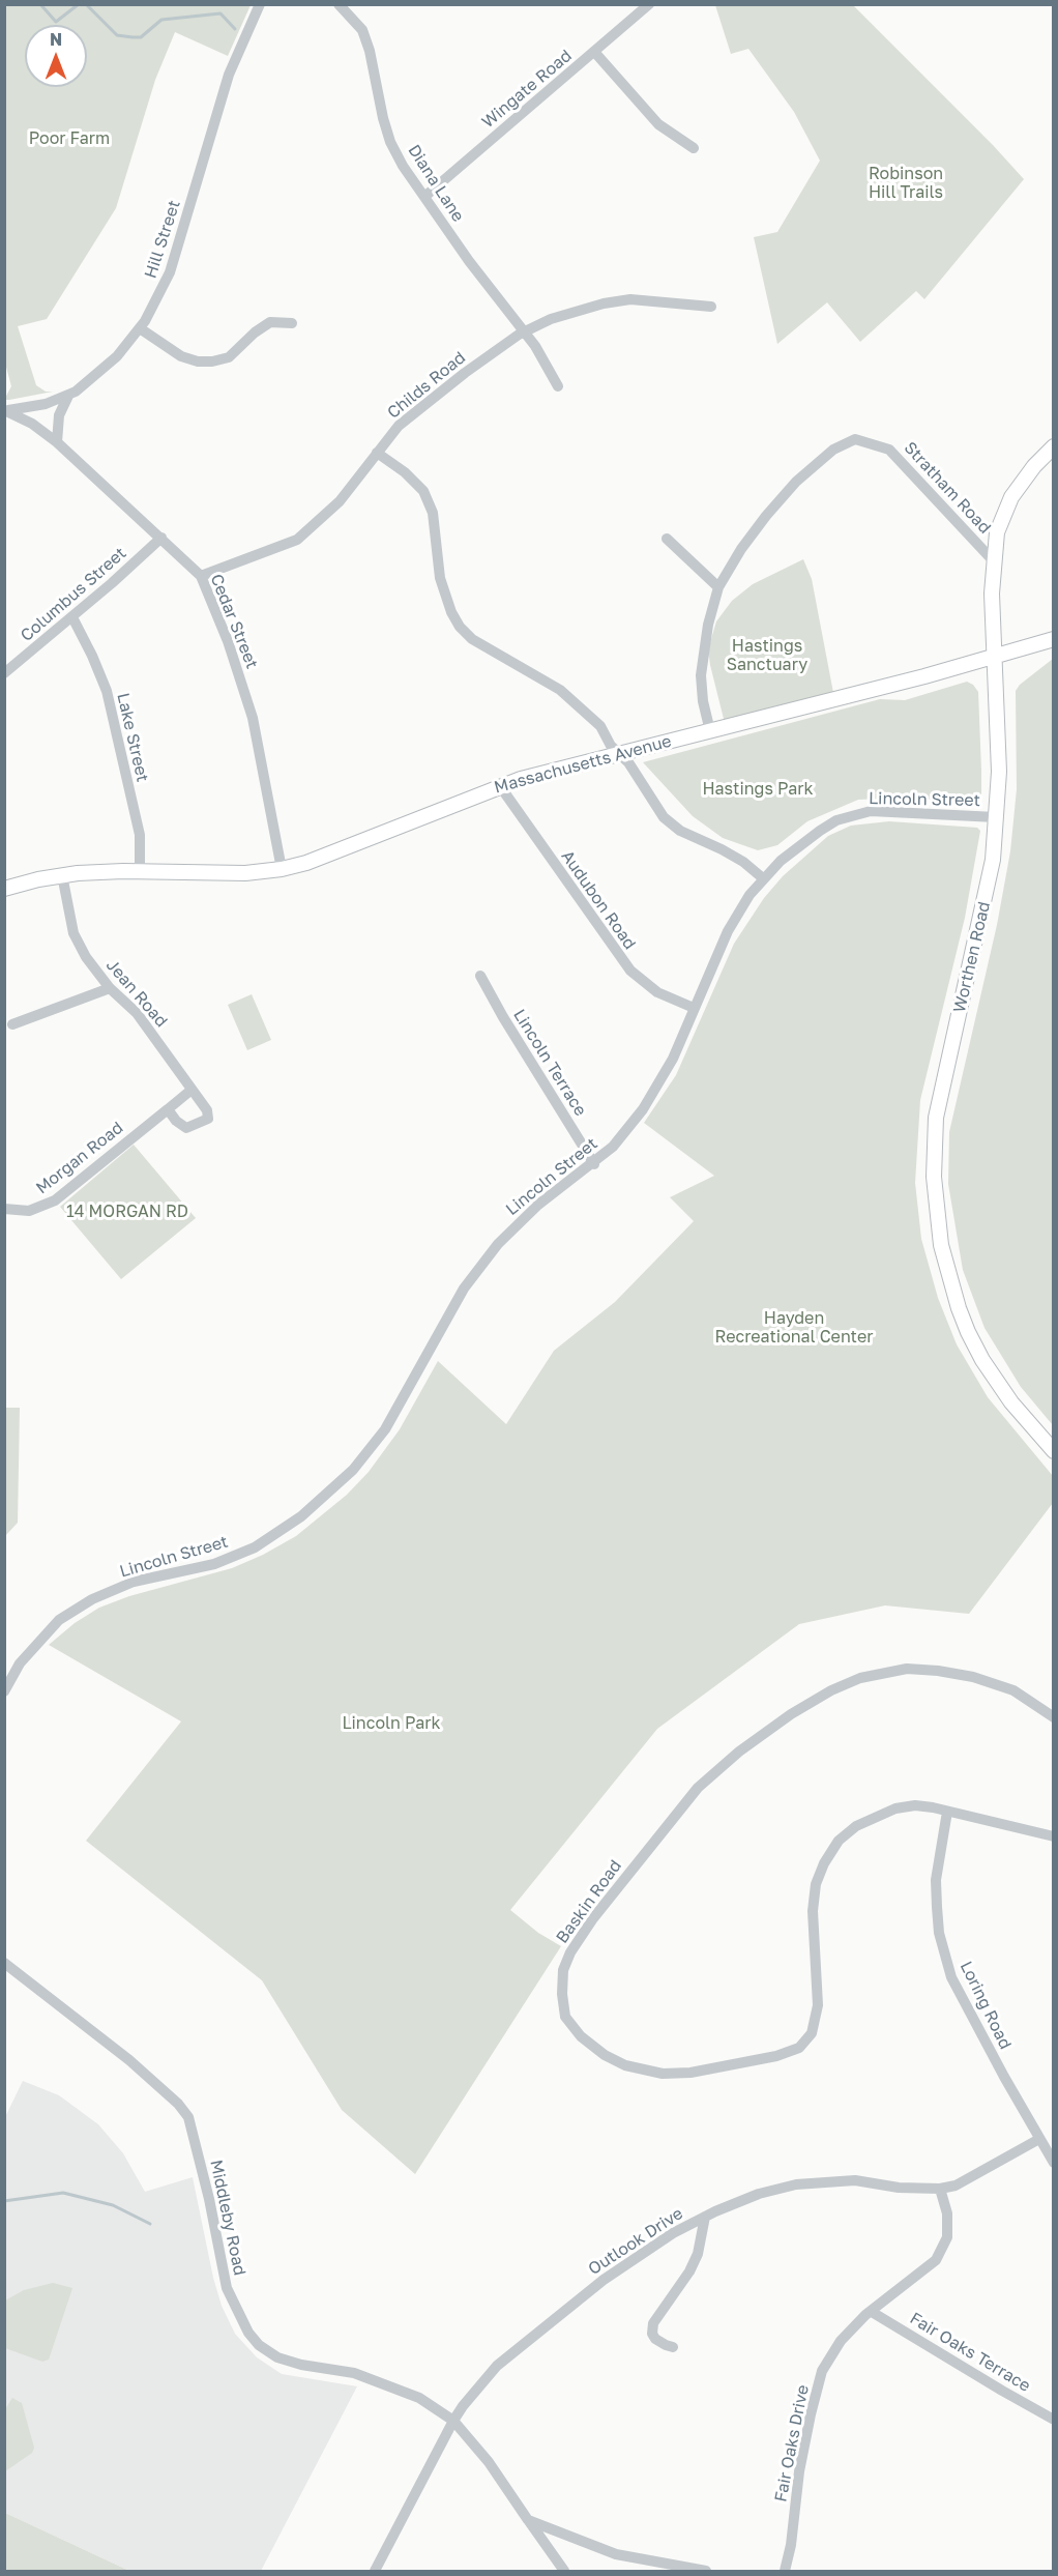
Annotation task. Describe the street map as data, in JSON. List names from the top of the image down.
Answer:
{
  "streets": {
    "main road": ["Massachusetts Avenue", "Worthen Road"],
    "street": [
      "Wingate Road",
      "Diana Lane",
      "Hill Street",
      "Childs Road",
      "Stratham Road",
      "Columbus Street",
      "Cedar Street",
      "Lake Street",
      "Lincoln Street",
      "Audubon Road",
      "Jean Road",
      "Lincoln Terrace",
      "Morgan Road",
      "Baskin Road",
      "Loring Road",
      "Middleby Road",
      "Outlook Drive",
      "Fair Oaks Terrace",
      "Fair Oaks Drive"
    ]
  },
  "crossings": [
    ["Wingate Road", "Diana Lane"],
    ["Diana Lane", "Childs Road"],
    ["Hill Street", "Cedar Street"],
    ["Childs Road", "Cedar Street"],
    ["Stratham Road", "Worthen Road"],
    ["Columbus Street", "Cedar Street"],
    ["Columbus Street", "Lake Street"],
    ["Cedar Street", "Massachusetts Avenue"],
    ["Lake Street", "Massachusetts Avenue"],
    ["Massachusetts Avenue", "Audubon Road"],
    ["Massachusetts Avenue", "Worthen Road"],
    ["Massachusetts Avenue", "Jean Road"],
    ["Lincoln Street", "Audubon Road"],
    ["Lincoln Street", "Worthen Road"],
    ["Lincoln Street", "Lincoln Terrace"],
    ["Jean Road", "Morgan Road"],
    ["Baskin Road", "Loring Road"],
    ["Loring Road", "Outlook Drive"],
    ["Middleby Road", "Outlook Drive"],
    ["Outlook Drive", "Fair Oaks Drive"],
    ["Fair Oaks Terrace", "Fair Oaks Drive"]
  ],
  "parks": [
    "Poor Farm",
    "Robinson Hill Trails",
    "Hastings Sanctuary",
    "Hastings Park",
    "14 MORGAN RD",
    "Hayden Recreational Center",
    "Lincoln Park"
  ],
  "north": "top"
}
